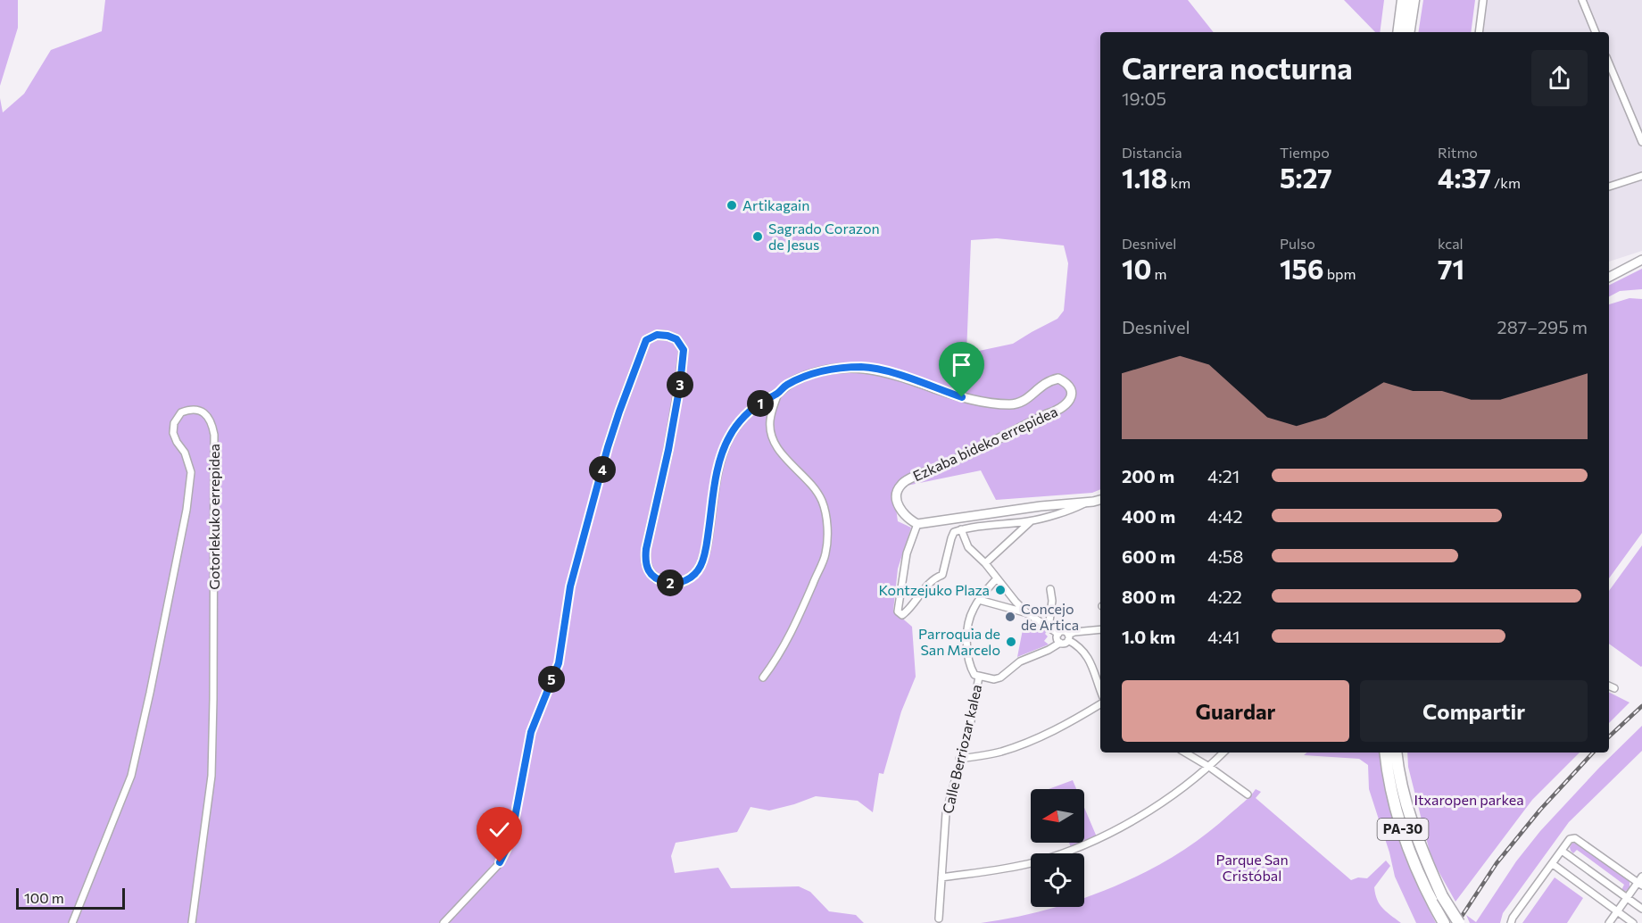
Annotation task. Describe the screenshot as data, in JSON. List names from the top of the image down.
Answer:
{
  "streets": {
    "highway": ["PA-30"],
    "street": ["Ezkaba bideko errepidea", "Gotorlekuko errepidea", "Calle Berriozar kalea"]
  },
  "parks": ["Itxaropen parkea", "Parque San Cristóbal"],
  "places": [
    "Artikagain",
    "Sagrado Corazon de Jesus",
    "Kontzejuko Plaza",
    "Concejo de Artica",
    "Parroquia de San Marcelo"
  ],
  "scale_bar": "100 m",
  "north": "left",
  "page": {
    "heading": ["Carrera nocturna", "19:05"],
    "stats": [
      ["Distancia", "1.18 km"],
      ["Tiempo", "5:27"],
      ["Ritmo", "4:37 /km"],
      ["Desnivel", "10 m"],
      ["Pulso", "156 bpm"],
      ["kcal", "71"]
    ],
    "chart": ["Desnivel", "287–295 m"],
    "pins": [
      "3",
      "1",
      "4",
      "2",
      "5"
    ],
    "list": [
      {
        "name": "200 m",
        "note": "4:21"
      },
      {
        "name": "400 m",
        "note": "4:42"
      },
      {
        "name": "600 m",
        "note": "4:58"
      },
      {
        "name": "800 m",
        "note": "4:22"
      },
      {
        "name": "1.0 km",
        "note": "4:41"
      }
    ],
    "buttons": ["Guardar", "Compartir"],
    "scale": "100 m"
  }
}
